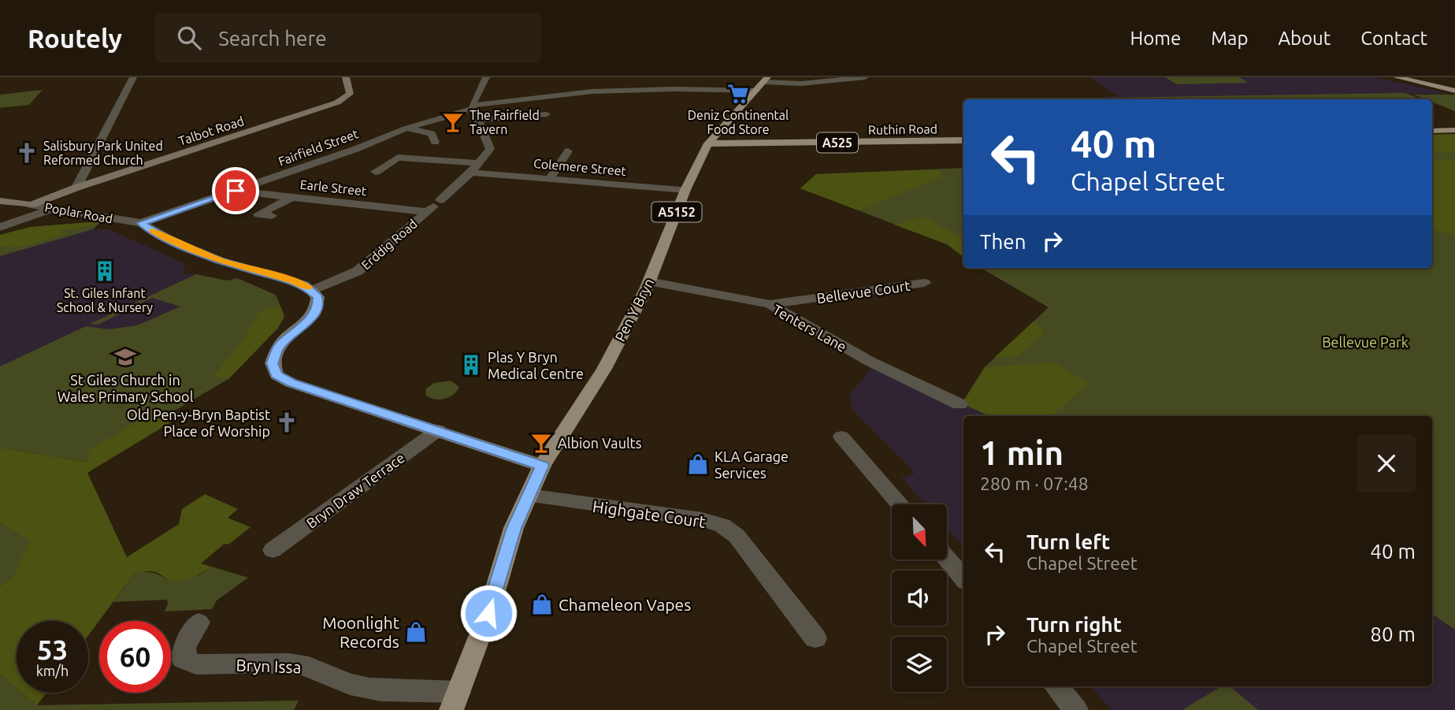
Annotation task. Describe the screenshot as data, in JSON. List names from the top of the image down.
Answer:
{
  "streets": {
    "main road": [
      "Ruthin Road",
      "Talbot Road",
      "A525",
      "A5152",
      "Pen Y Bryn"
    ],
    "street": [
      "Fairfield Street",
      "Colemere Street",
      "Earle Street",
      "Poplar Road",
      "Erddig Road",
      "Bellevue Court",
      "Tenters Lane",
      "Bryn Draw Terrace",
      "Highgate Court",
      "Bryn Issa"
    ]
  },
  "crossings": [
    ["Ruthin Road", "A5152"],
    ["Ruthin Road", "Pen Y Bryn"],
    ["Talbot Road", "Poplar Road"],
    ["Fairfield Street", "Earle Street"],
    ["Fairfield Street", "A5152"],
    ["Fairfield Street", "Poplar Road"],
    ["Fairfield Street", "Erddig Road"],
    ["Colemere Street", "Erddig Road"],
    ["Colemere Street", "Pen Y Bryn"],
    ["Earle Street", "Erddig Road"],
    ["A5152", "Pen Y Bryn"],
    ["A5152", "Highgate Court"],
    ["A5152", "Bryn Issa"],
    ["Poplar Road", "Erddig Road"],
    ["Bellevue Court", "Tenters Lane"],
    ["Pen Y Bryn", "Tenters Lane"]
  ],
  "parks": ["Bellevue Park"],
  "places": {
    "supermarket": ["Deniz Continental Food Store"],
    "bar": ["The Fairfield Tavern", "Albion Vaults"],
    "church": ["Salisbury Park United Reformed Church", "Old Pen-y-Bryn Baptist Place of Worship"],
    "building": ["St. Giles Infant School & Nursery", "Plas Y Bryn Medical Centre"],
    "school or university": ["St Giles Church in Wales Primary School"],
    "shop": ["KLA Garage Services", "Chameleon Vapes", "Moonlight Records"]
  },
  "north": "bottom right",
  "page": {
    "header": "Routely",
    "search": "Search here",
    "nav": [
      "Home",
      "Map",
      "About",
      "Contact"
    ],
    "turn": ["40 m", "Chapel Street"],
    "then": "Then",
    "heading": ["1 min", "280 m · 07:48"],
    "list": [
      {
        "name": "Turn left",
        "note": "Chapel Street",
        "value": "40 m"
      },
      {
        "name": "Turn right",
        "note": "Chapel Street",
        "value": "80 m"
      }
    ],
    "speed": "53 km/h",
    "limit": "60"
  }
}
